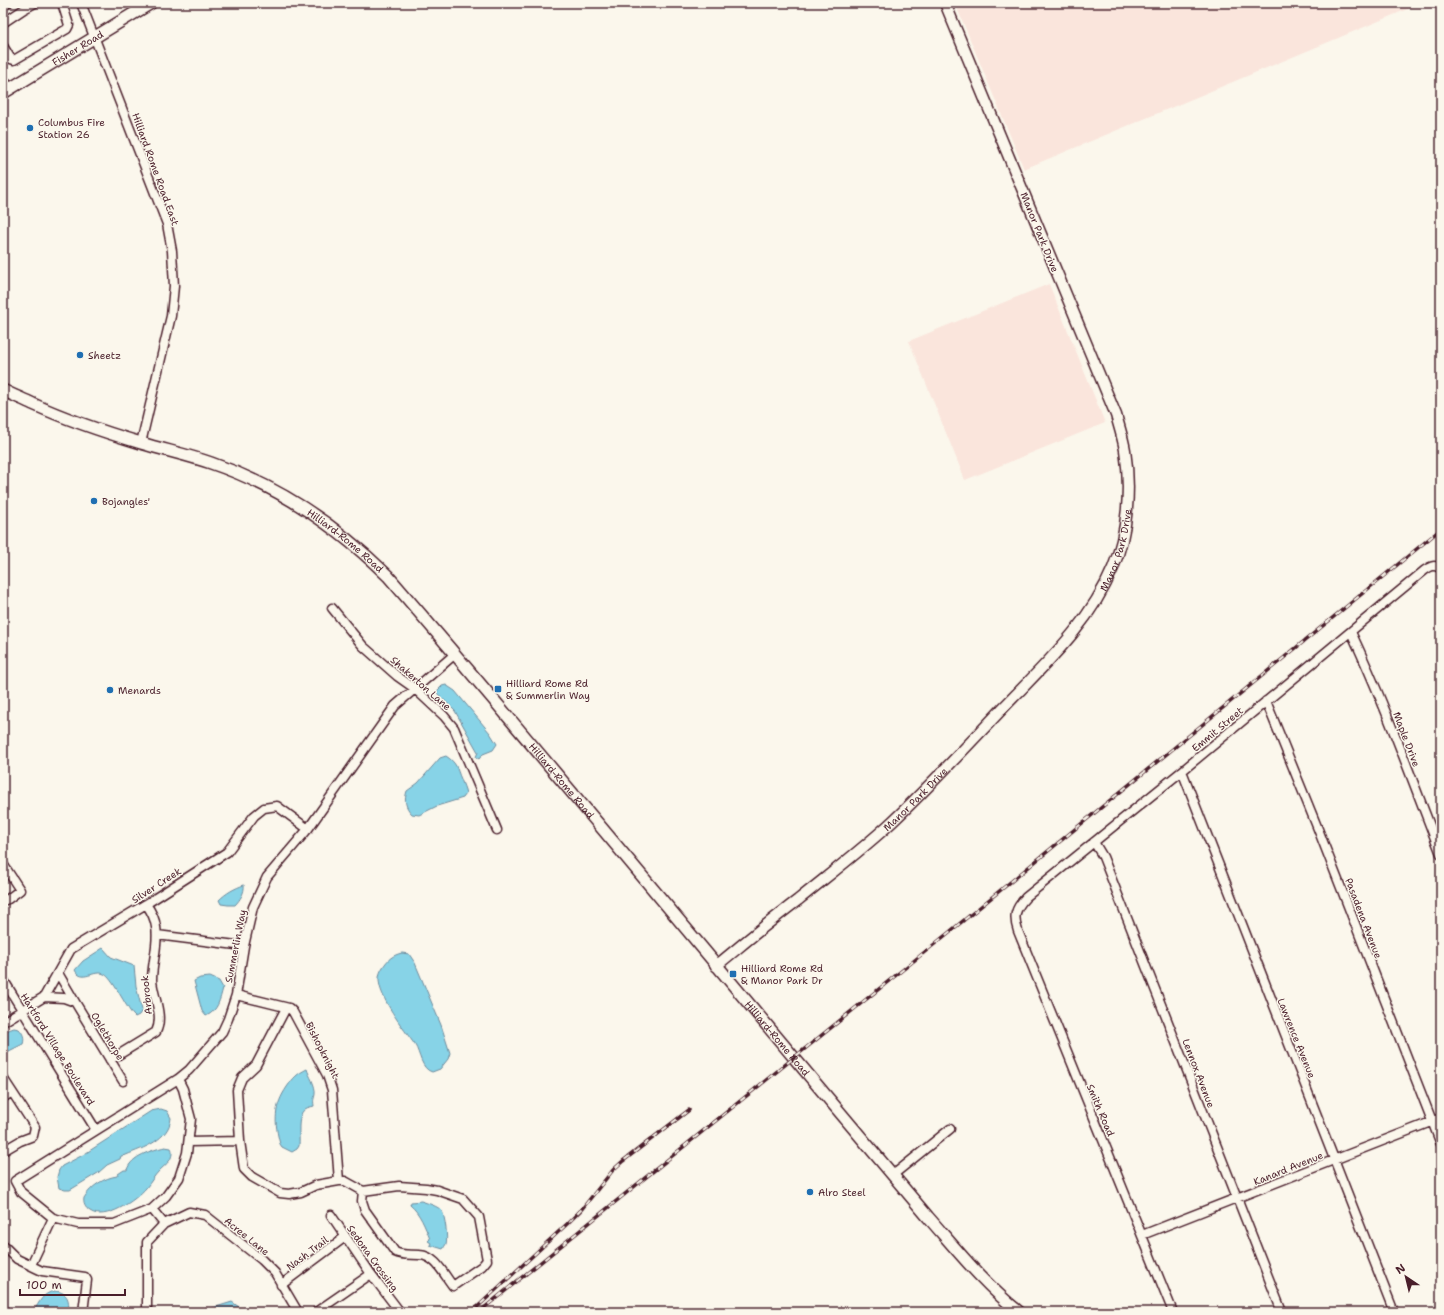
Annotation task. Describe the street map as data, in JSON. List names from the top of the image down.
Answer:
{
  "streets": {
    "main road": ["Fisher Road", "Hilliard-Rome Road"],
    "street": [
      "Hilliard Rome Road East",
      "Manor Park Drive",
      "Shakerton Lane",
      "Emmit Street",
      "Maple Drive",
      "Silver Creek",
      "Pasadena Avenue",
      "Summerlin Way",
      "Arbrook",
      "Oglethorpe",
      "Lawrence Avenue",
      "Hartford Village Boulevard",
      "Bishopknight",
      "Lennox Avenue",
      "Smith Road",
      "Kanard Avenue",
      "Acree Lane",
      "Nash Trail",
      "Sedona Crossing"
    ]
  },
  "crossings": [
    ["Fisher Road", "Hilliard Rome Road East"],
    ["Hilliard Rome Road East", "Hilliard-Rome Road"],
    ["Manor Park Drive", "Hilliard-Rome Road"],
    ["Hilliard-Rome Road", "Summerlin Way"],
    ["Shakerton Lane", "Summerlin Way"],
    ["Emmit Street", "Maple Drive"],
    ["Emmit Street", "Pasadena Avenue"],
    ["Emmit Street", "Lawrence Avenue"],
    ["Emmit Street", "Lennox Avenue"],
    ["Emmit Street", "Smith Road"],
    ["Silver Creek", "Summerlin Way"],
    ["Silver Creek", "Arbrook"],
    ["Silver Creek", "Oglethorpe"],
    ["Silver Creek", "Hartford Village Boulevard"],
    ["Pasadena Avenue", "Kanard Avenue"],
    ["Summerlin Way", "Hartford Village Boulevard"],
    ["Arbrook", "Oglethorpe"],
    ["Lawrence Avenue", "Kanard Avenue"],
    ["Lennox Avenue", "Kanard Avenue"],
    ["Smith Road", "Kanard Avenue"],
    ["Acree Lane", "Nash Trail"],
    ["Nash Trail", "Sedona Crossing"]
  ],
  "places": {
    "other": [
      "Columbus Fire Station 26",
      "Sheetz",
      "Bojangles'",
      "Menards",
      "Alro Steel"
    ],
    "transit": ["Hilliard Rome Rd & Summerlin Way", "Hilliard Rome Rd & Manor Park Dr"]
  },
  "scale_bar": "100 m",
  "north": "top left"
}
